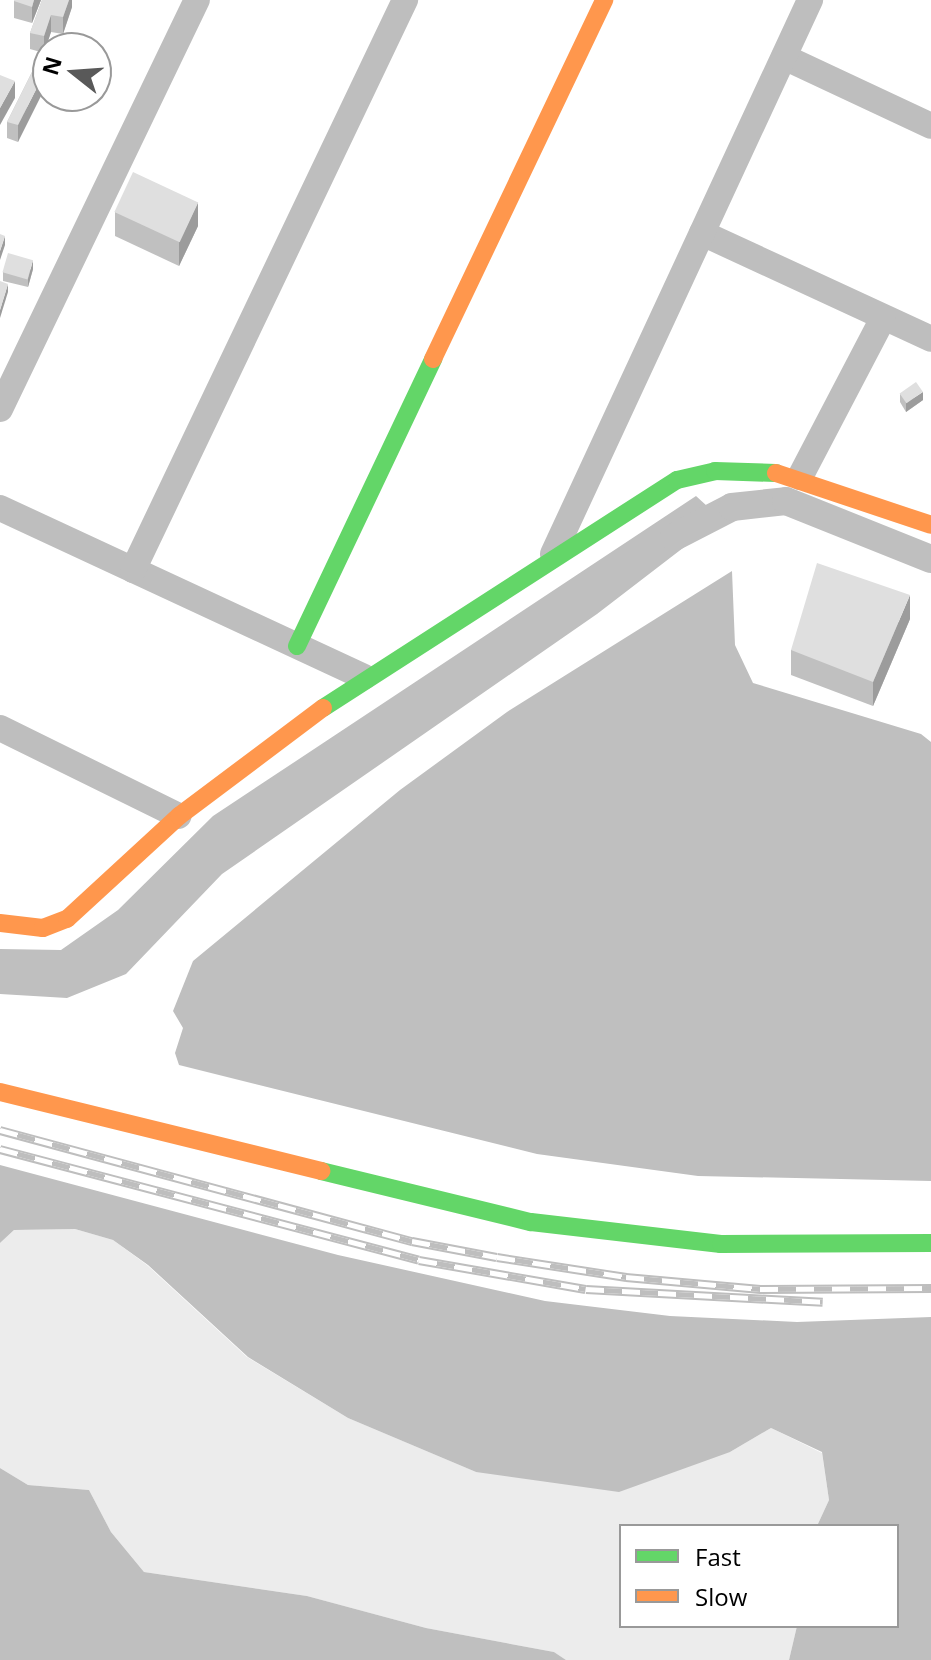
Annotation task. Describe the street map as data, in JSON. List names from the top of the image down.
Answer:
{
  "legend": ["Fast", "Slow"],
  "north": "left"
}
